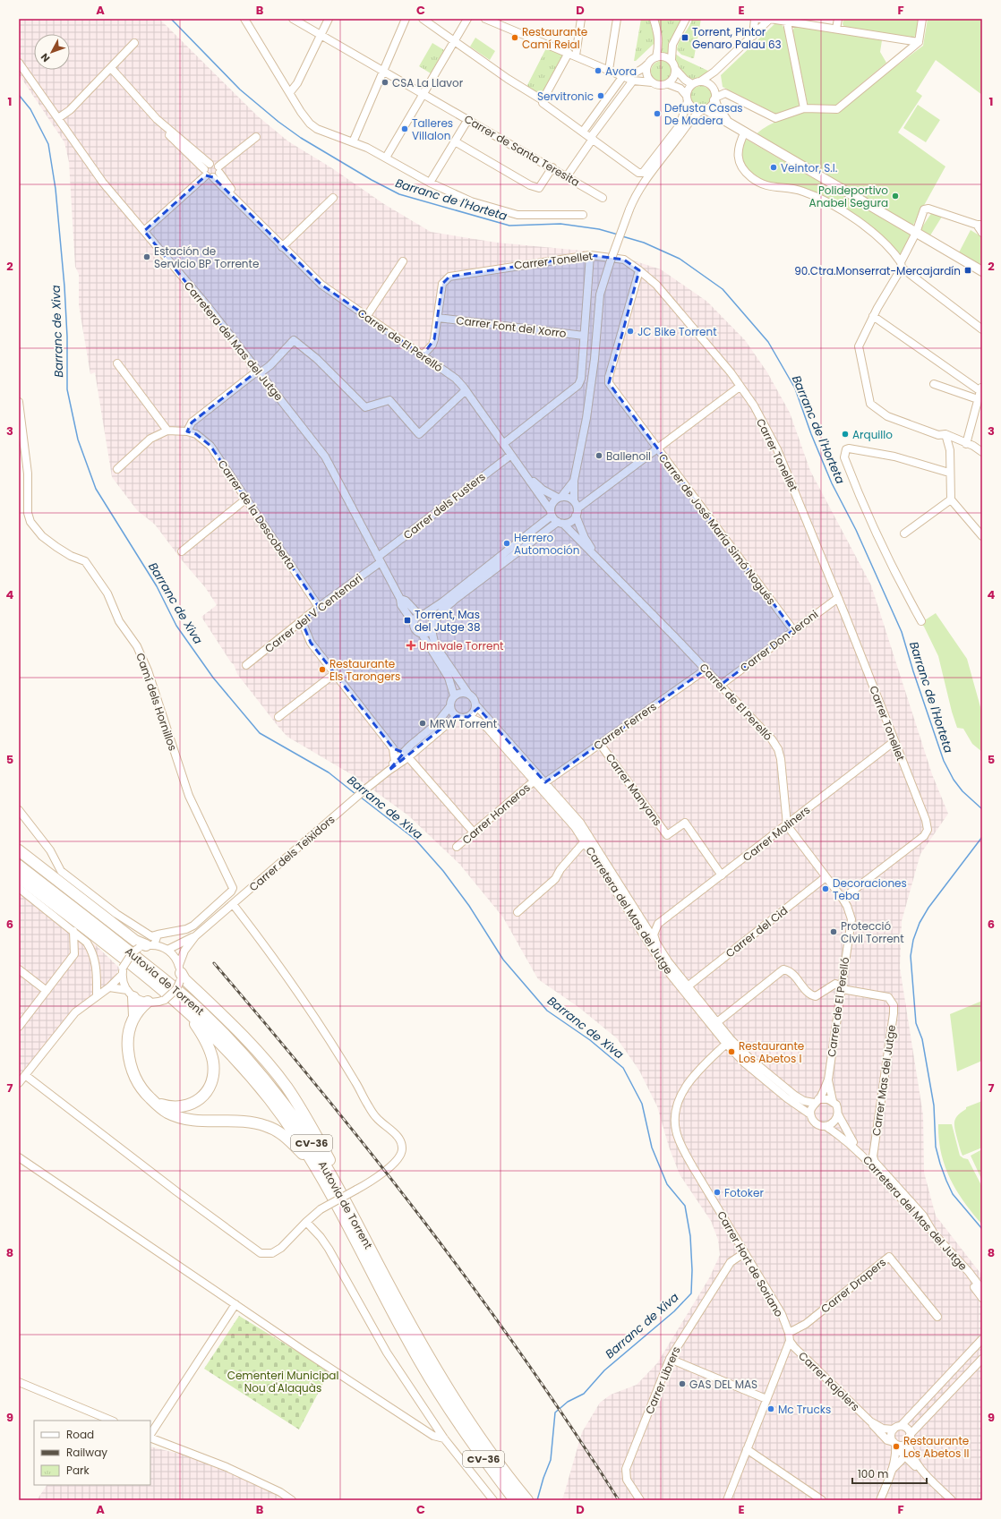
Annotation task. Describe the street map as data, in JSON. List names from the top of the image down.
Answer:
{
  "streets": {
    "highway": ["Autovia de Torrent", "CV-36"],
    "street": [
      "Carrer de Santa Teresita",
      "Carrer Tonellet",
      "Carrer Font del Xorro",
      "Carrer de El Perelló",
      "Carretera del Mas del Jutge",
      "Carrer dels Fusters",
      "Carrer de la Descoberta",
      "Carrer de José María Simó Nogués",
      "Carrer del V Centenari",
      "Carrer Don Jeroni",
      "Camí dels Hornillos",
      "Carrer Ferrers",
      "Carrer Manyans",
      "Carrer Horneros",
      "Carrer Moliners",
      "Carrer dels Teixidors",
      "Carrer del Cid",
      "Carrer Mas del Jutge",
      "Carrer Hort de Soriano",
      "Carrer Drapers",
      "Carrer Librers",
      "Carrer Rajolers"
    ]
  },
  "crossings": [
    ["Carrer Tonellet", "Carrer Font del Xorro"],
    ["Carrer Tonellet", "Carrer de El Perelló"],
    ["Carrer Tonellet", "Carrer de José María Simó Nogués"],
    ["Carrer Tonellet", "Carrer Don Jeroni"],
    ["Carrer Tonellet", "Carrer Moliners"],
    ["Carrer de El Perelló", "Carrer dels Fusters"],
    ["Carrer de El Perelló", "Carrer Don Jeroni"],
    ["Carrer de El Perelló", "Carrer Ferrers"],
    ["Carrer de El Perelló", "Carrer Moliners"],
    ["Carrer de El Perelló", "Carrer del Cid"],
    ["Carrer de El Perelló", "Carrer Mas del Jutge"],
    ["Carretera del Mas del Jutge", "Carrer dels Fusters"],
    ["Carretera del Mas del Jutge", "Carrer del V Centenari"],
    ["Carretera del Mas del Jutge", "Carrer Ferrers"],
    ["Carretera del Mas del Jutge", "Carrer Horneros"],
    ["Carretera del Mas del Jutge", "Carrer dels Teixidors"],
    ["Carretera del Mas del Jutge", "Carrer del Cid"],
    ["Carretera del Mas del Jutge", "Carrer Mas del Jutge"],
    ["Carretera del Mas del Jutge", "Carrer Hort de Soriano"],
    ["Carrer dels Fusters", "Carrer del V Centenari"],
    ["Carrer de la Descoberta", "Carrer del V Centenari"],
    ["Carrer de José María Simó Nogués", "Carrer Don Jeroni"],
    ["Carrer Ferrers", "Carrer Manyans"],
    ["Carrer Manyans", "Carrer Moliners"],
    ["Carrer Hort de Soriano", "Carrer Drapers"],
    ["Carrer Hort de Soriano", "Carrer Librers"],
    ["Carrer Hort de Soriano", "Carrer Rajolers"],
    ["Carrer Drapers", "Carrer Rajolers"]
  ],
  "water": ["Barranc de l'Horteta", "Barranc de Xiva"],
  "parks": ["Cementeri Municipal Nou d'Alaquàs"],
  "places": {
    "other": [
      "Restaurante Camí Reial",
      "Avora",
      "CSA La Llavor",
      "Servitronic",
      "Defusta Casas De Madera",
      "Talleres Villalon",
      "Veintor, S.l.",
      "Polideportivo Anabel Segura",
      "Estación de Servicio BP Torrente",
      "JC Bike Torrent",
      "Arquillo",
      "Ballenoil",
      "Herrero Automoción",
      "Restaurante Els Tarongers",
      "MRW Torrent",
      "Decoraciones Teba",
      "Protecció Civil Torrent",
      "Restaurante Los Abetos I",
      "Fotoker",
      "GAS DEL MAS",
      "Mc Trucks",
      "Restaurante Los Abetos II"
    ],
    "transit": ["Torrent, Pintor Genaro Palau 63", "90.Ctra.Monserrat-Mercajardín", "Torrent, Mas del Jutge 38"],
    "health": ["Umivale Torrent"]
  },
  "legend": ["Road", "Railway", "Park"],
  "scale_bar": "100 m",
  "north": "bottom left",
  "grid": {
    "columns": [
      "A",
      "B",
      "C",
      "D",
      "E",
      "F"
    ],
    "rows": [
      "1",
      "2",
      "3",
      "4",
      "5",
      "6",
      "7",
      "8",
      "9"
    ]
  }
}
